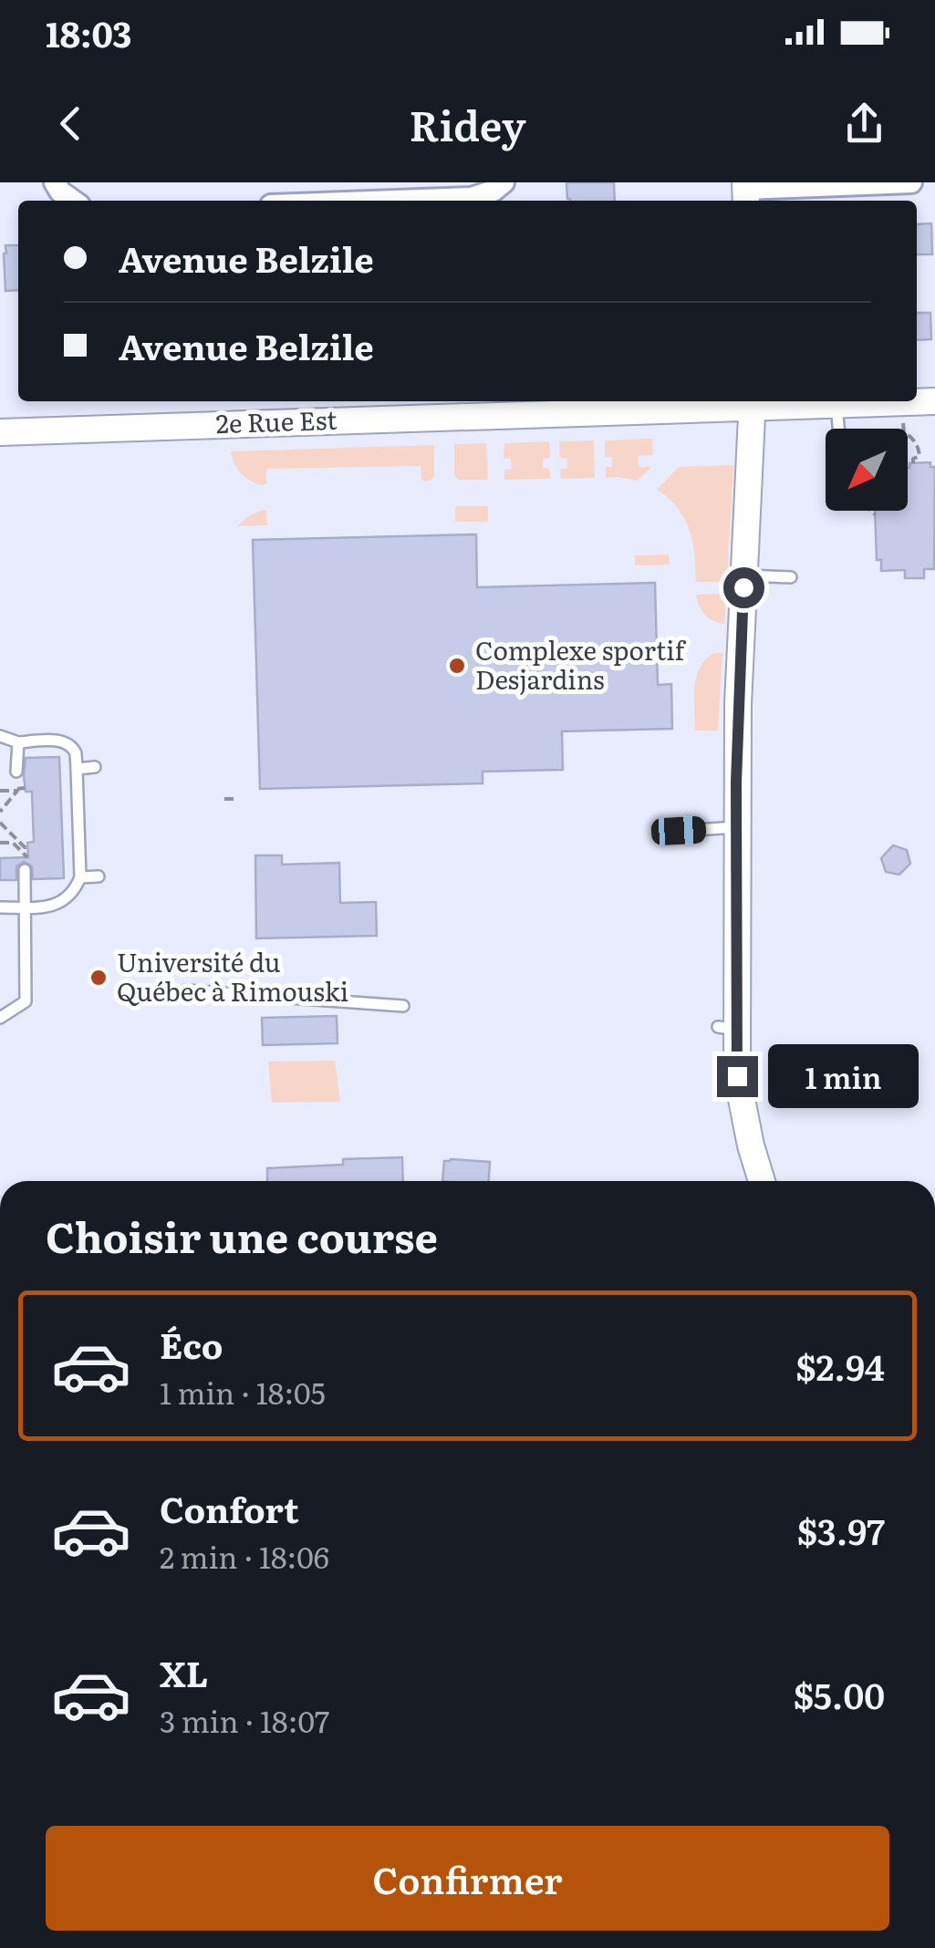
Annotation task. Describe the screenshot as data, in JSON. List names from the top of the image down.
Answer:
{
  "streets": {
    "street": ["2e Rue Est"]
  },
  "places": ["Complexe sportif Desjardins", "Université du Québec à Rimouski"],
  "north": "bottom left",
  "page": {
    "status": "18:03",
    "header": "Ridey",
    "banner": ["Avenue Belzile", "Avenue Belzile"],
    "bubble": "1 min",
    "heading": "Choisir une course",
    "list": [
      {
        "name": "Éco",
        "note": "1 min · 18:05",
        "value": "$2.94"
      },
      {
        "name": "Confort",
        "note": "2 min · 18:06",
        "value": "$3.97"
      },
      {
        "name": "XL",
        "note": "3 min · 18:07",
        "value": "$5.00"
      }
    ],
    "buttons": "Confirmer"
  }
}
